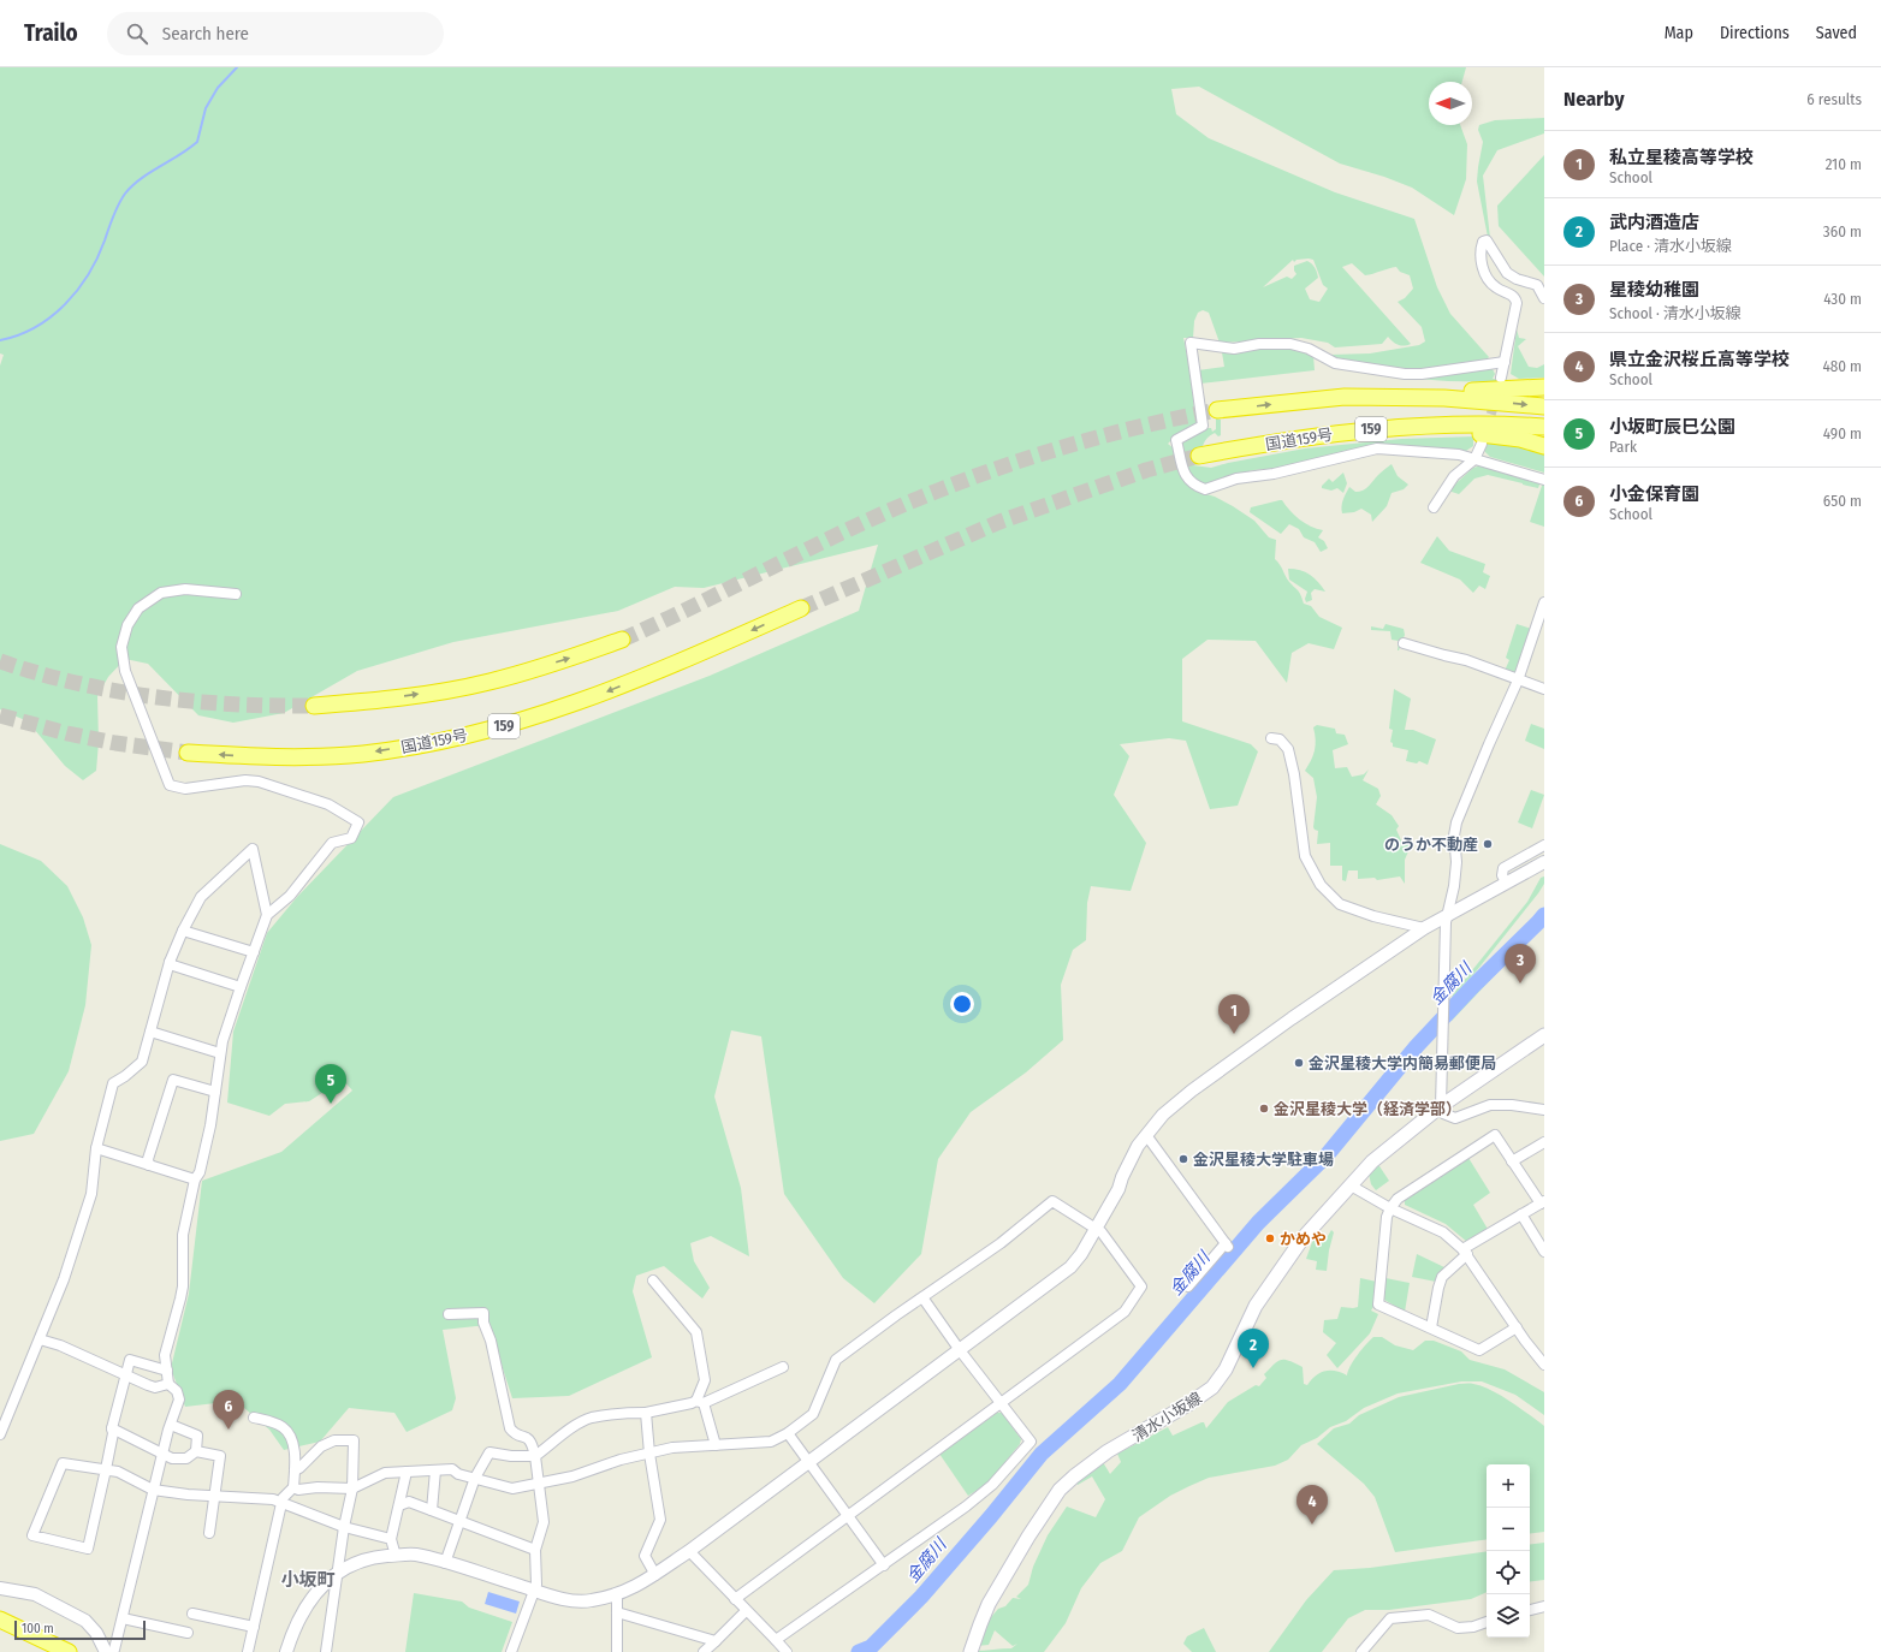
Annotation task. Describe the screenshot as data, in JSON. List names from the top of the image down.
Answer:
{
  "streets": {
    "highway": ["159", "国道159号"],
    "main road": ["清水小坂線"]
  },
  "crossings": [
    ["159", "国道159号"]
  ],
  "districts": ["小坂町"],
  "water": ["金腐川"],
  "places": [
    "のうか不動産",
    "金沢星稜大学内簡易郵便局",
    "金沢星稜大学（経済学部）",
    "金沢星稜大学駐車場",
    "かめや"
  ],
  "scale_bar": "100 m",
  "north": "left",
  "page": {
    "header": "Trailo",
    "search": "Search here",
    "nav": ["Map", "Directions", "Saved"],
    "heading": ["Nearby", "6 results"],
    "list": [
      {
        "mark": "1",
        "name": "私立星稜高等学校",
        "note": "School",
        "value": "210 m"
      },
      {
        "mark": "2",
        "name": "武内酒造店",
        "note": "Place · 清水小坂線",
        "value": "360 m"
      },
      {
        "mark": "3",
        "name": "星稜幼稚園",
        "note": "School · 清水小坂線",
        "value": "430 m"
      },
      {
        "mark": "4",
        "name": "県立金沢桜丘高等学校",
        "note": "School",
        "value": "480 m"
      },
      {
        "mark": "5",
        "name": "小坂町辰巳公園",
        "note": "Park",
        "value": "490 m"
      },
      {
        "mark": "6",
        "name": "小金保育園",
        "note": "School",
        "value": "650 m"
      }
    ],
    "pins": [
      "3",
      "1",
      "5",
      "2",
      "6",
      "4"
    ],
    "map_buttons": ["+", "−"],
    "scale": "100 m"
  }
}
